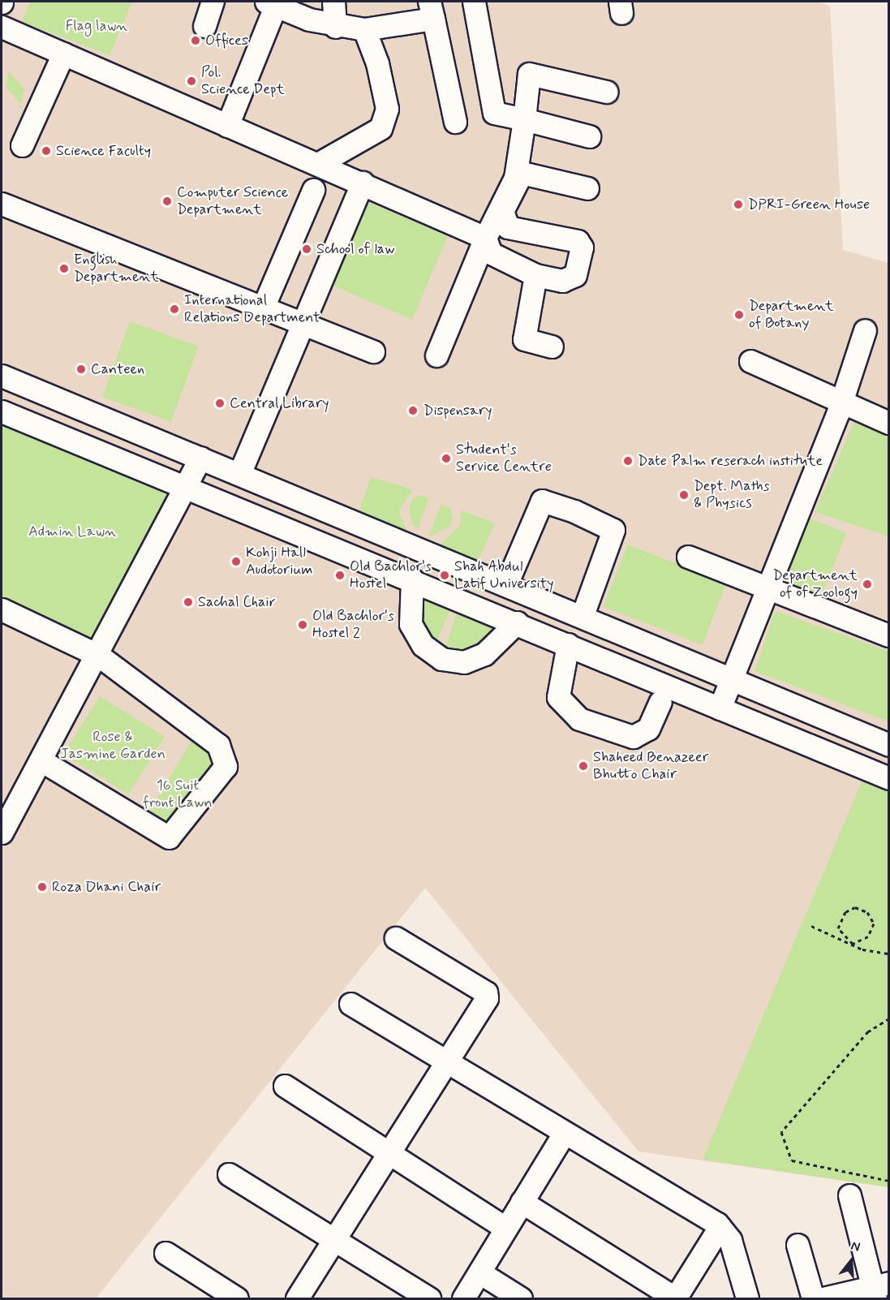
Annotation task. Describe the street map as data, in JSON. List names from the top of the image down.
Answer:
{
  "parks": [
    "Flag lawn",
    "Admin Lawn",
    "Rose & Jasmine Garden",
    "16 Suit front Lawn"
  ],
  "places": [
    "Offices",
    "Pol. Science Dept",
    "Science Faculty",
    "Computer Science Department",
    "DPRI-Green House",
    "School of law",
    "English Department",
    "International Relations Department",
    "Department of Botany",
    "Canteen",
    "Central Library",
    "Dispensary",
    "Student's Service Centre",
    "Date Palm reserach institute",
    "Dept. Maths & Physics",
    "Kohji Hall Audotorium",
    "Old Bachlor's Hostel",
    "Shah Abdul Latif University",
    "Department of of Zoology",
    "Sachal Chair",
    "Old Bachlor's Hostel 2",
    "Shaheed Benazeer Bhutto Chair",
    "Roza Dhani Chair"
  ],
  "north": "top"
}
